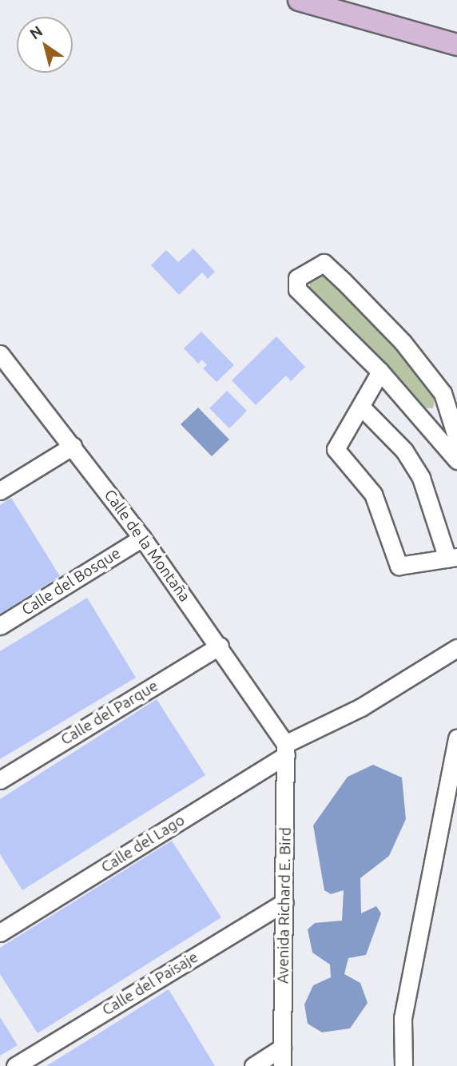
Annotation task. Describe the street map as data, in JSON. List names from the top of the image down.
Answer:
{
  "streets": {
    "street": [
      "Calle de la Montaña",
      "Calle del Bosque",
      "Calle del Parque",
      "Calle del Lago",
      "Avenida Richard E. Bird",
      "Calle del Paisaje"
    ]
  },
  "crossings": [
    ["Calle de la Montaña", "Calle del Bosque"],
    ["Calle de la Montaña", "Calle del Parque"],
    ["Calle de la Montaña", "Calle del Lago"],
    ["Calle de la Montaña", "Avenida Richard E. Bird"],
    ["Calle del Lago", "Avenida Richard E. Bird"],
    ["Avenida Richard E. Bird", "Calle del Paisaje"]
  ],
  "north": "top left"
}
